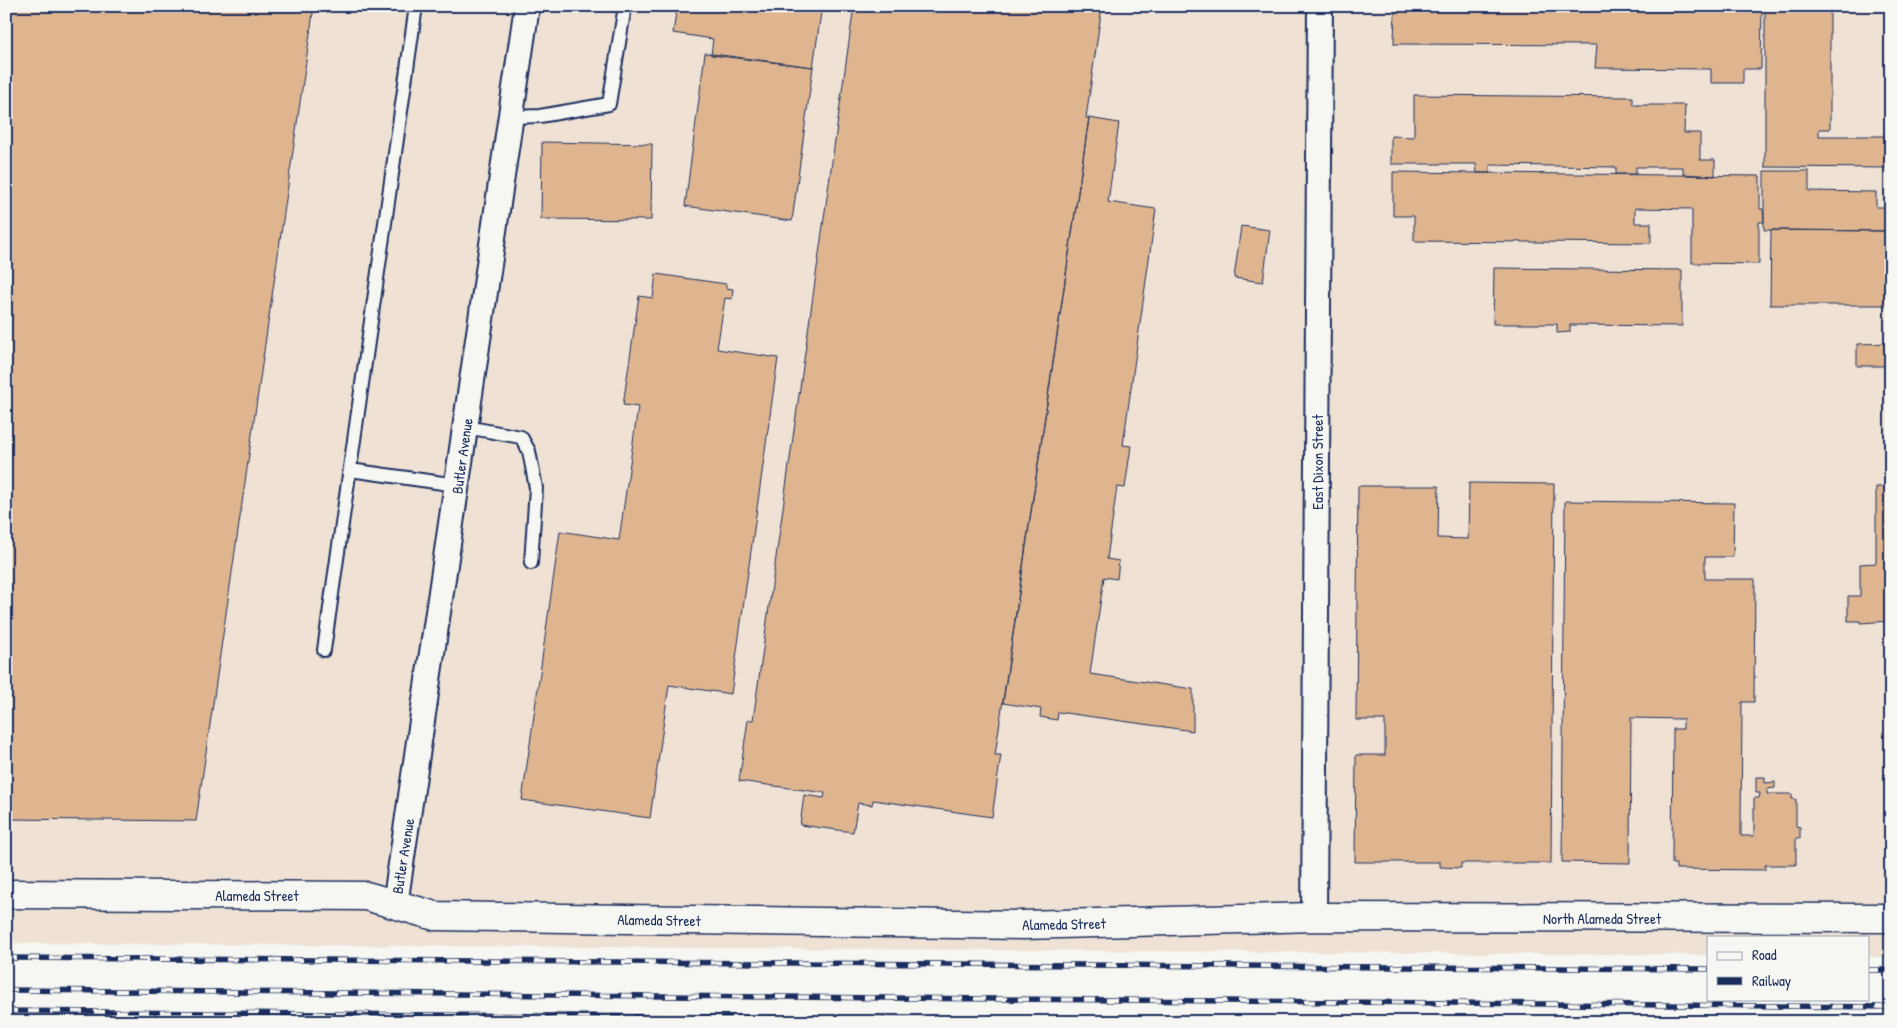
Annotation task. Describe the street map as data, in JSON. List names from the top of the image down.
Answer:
{
  "streets": {
    "street": [
      "Butler Avenue",
      "East Dixon Street",
      "Alameda Street",
      "North Alameda Street"
    ]
  },
  "crossings": [
    ["Butler Avenue", "Alameda Street"],
    ["East Dixon Street", "Alameda Street"],
    ["East Dixon Street", "North Alameda Street"],
    ["Alameda Street", "North Alameda Street"]
  ],
  "legend": ["Road", "Railway"]
}
